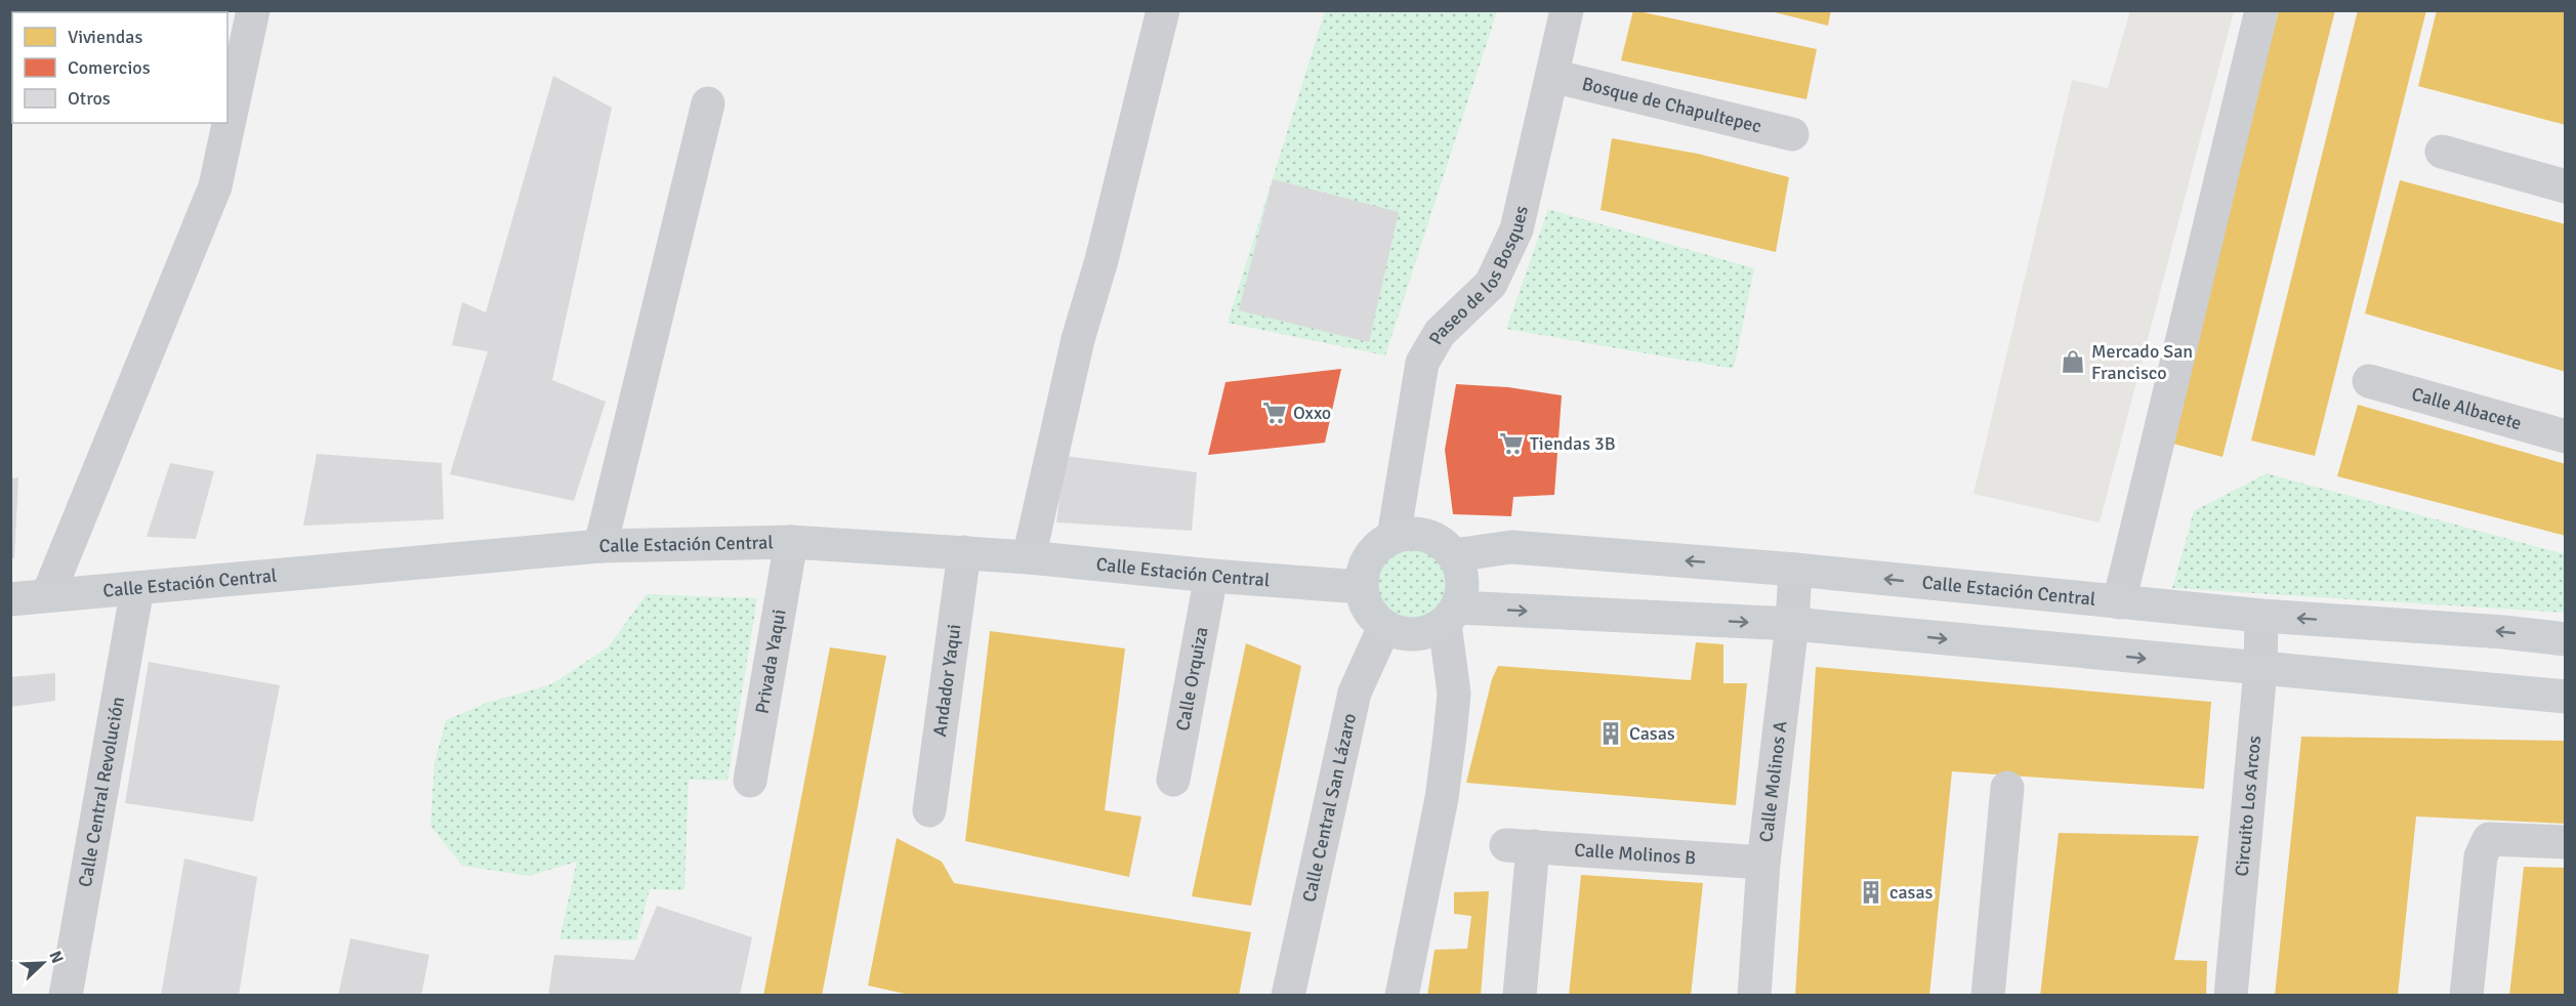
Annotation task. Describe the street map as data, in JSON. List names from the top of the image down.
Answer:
{
  "streets": {
    "street": [
      "Bosque de Chapultepec",
      "Paseo de los Bosques",
      "Calle Albacete",
      "Calle Estación Central",
      "Privada Yaqui",
      "Calle Orquiza",
      "Andador Yaqui",
      "Calle Molinos A",
      "Calle Central Revolución",
      "Circuito Los Arcos",
      "Calle Central San Lázaro",
      "Calle Molinos B"
    ]
  },
  "crossings": [
    ["Bosque de Chapultepec", "Paseo de los Bosques"],
    ["Paseo de los Bosques", "Calle Estación Central"],
    ["Paseo de los Bosques", "Calle Central San Lázaro"],
    ["Calle Estación Central", "Privada Yaqui"],
    ["Calle Estación Central", "Calle Orquiza"],
    ["Calle Estación Central", "Andador Yaqui"],
    ["Calle Estación Central", "Calle Molinos A"],
    ["Calle Estación Central", "Calle Central Revolución"],
    ["Calle Estación Central", "Circuito Los Arcos"],
    ["Calle Estación Central", "Calle Central San Lázaro"],
    ["Calle Molinos A", "Calle Molinos B"]
  ],
  "places": {
    "shop": ["Mercado San Francisco"],
    "supermarket": ["Oxxo", "Tiendas 3B"],
    "building": ["Casas", "casas"]
  },
  "legend": ["Viviendas", "Comercios", "Otros"],
  "north": "top right"
}
